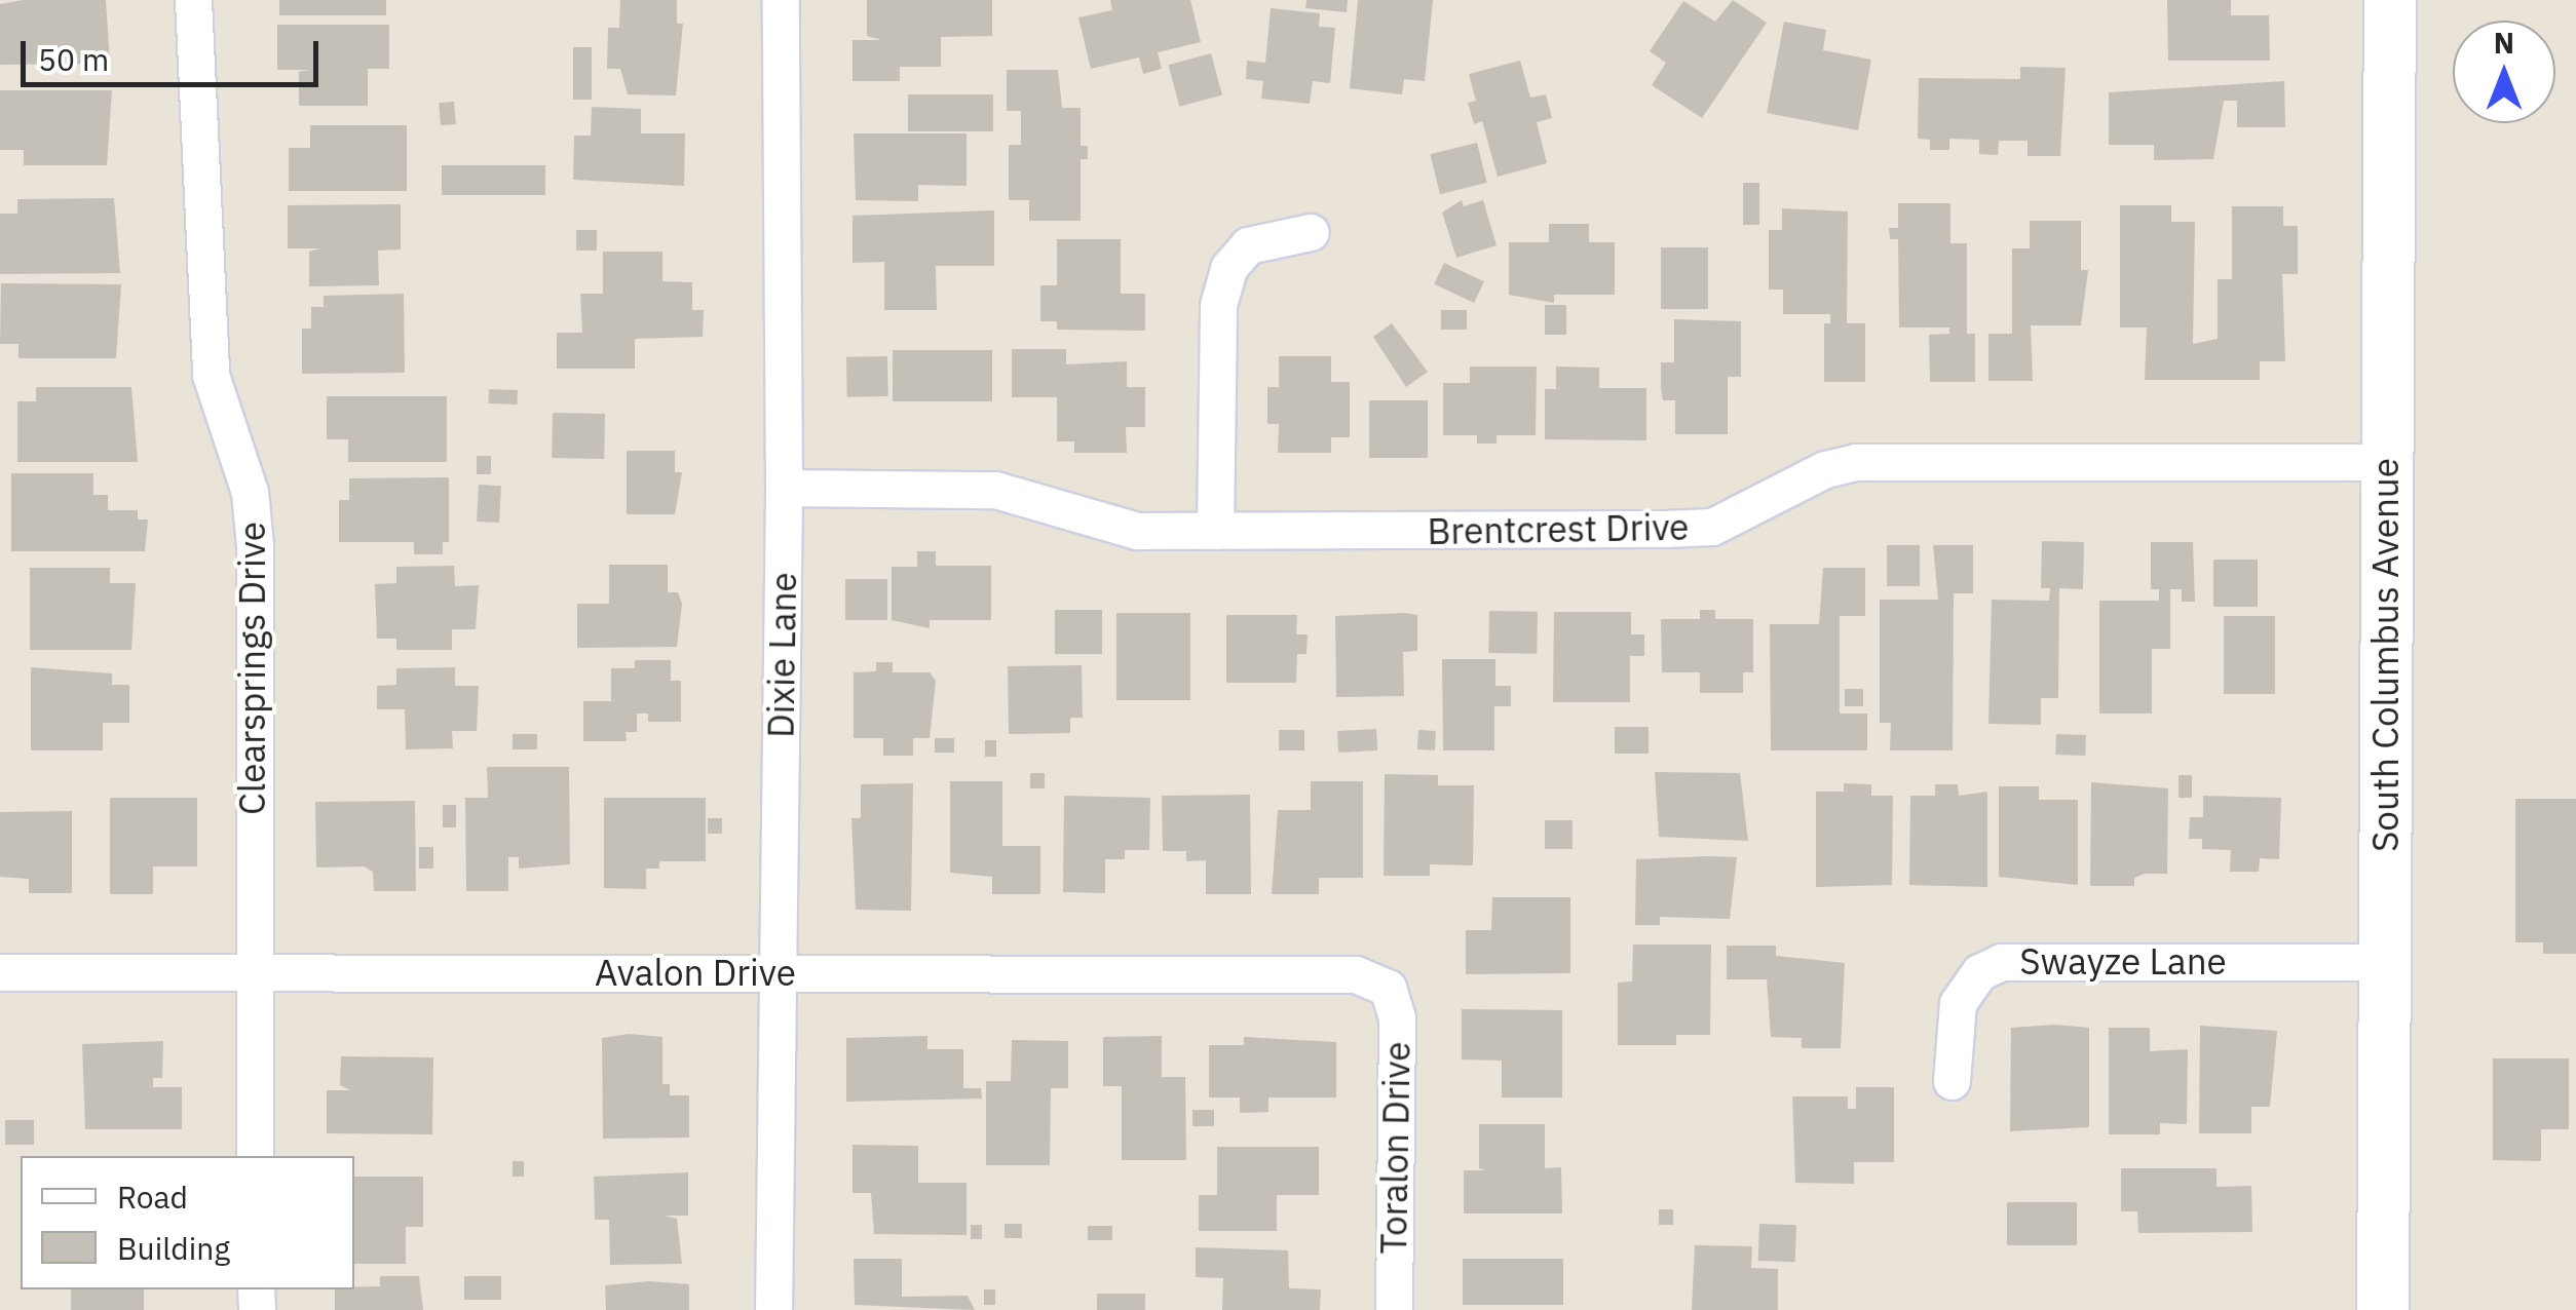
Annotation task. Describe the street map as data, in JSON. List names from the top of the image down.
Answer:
{
  "streets": {
    "main road": ["South Columbus Avenue"],
    "street": [
      "Brentcrest Drive",
      "Dixie Lane",
      "Clearsprings Drive",
      "Swayze Lane",
      "Avalon Drive",
      "Toralon Drive"
    ]
  },
  "crossings": [
    ["Brentcrest Drive", "Dixie Lane"],
    ["Brentcrest Drive", "South Columbus Avenue"],
    ["Dixie Lane", "Avalon Drive"],
    ["South Columbus Avenue", "Swayze Lane"],
    ["Clearsprings Drive", "Avalon Drive"],
    ["Avalon Drive", "Toralon Drive"]
  ],
  "legend": ["Road", "Building"],
  "scale_bar": "50 m",
  "north": "top"
}
